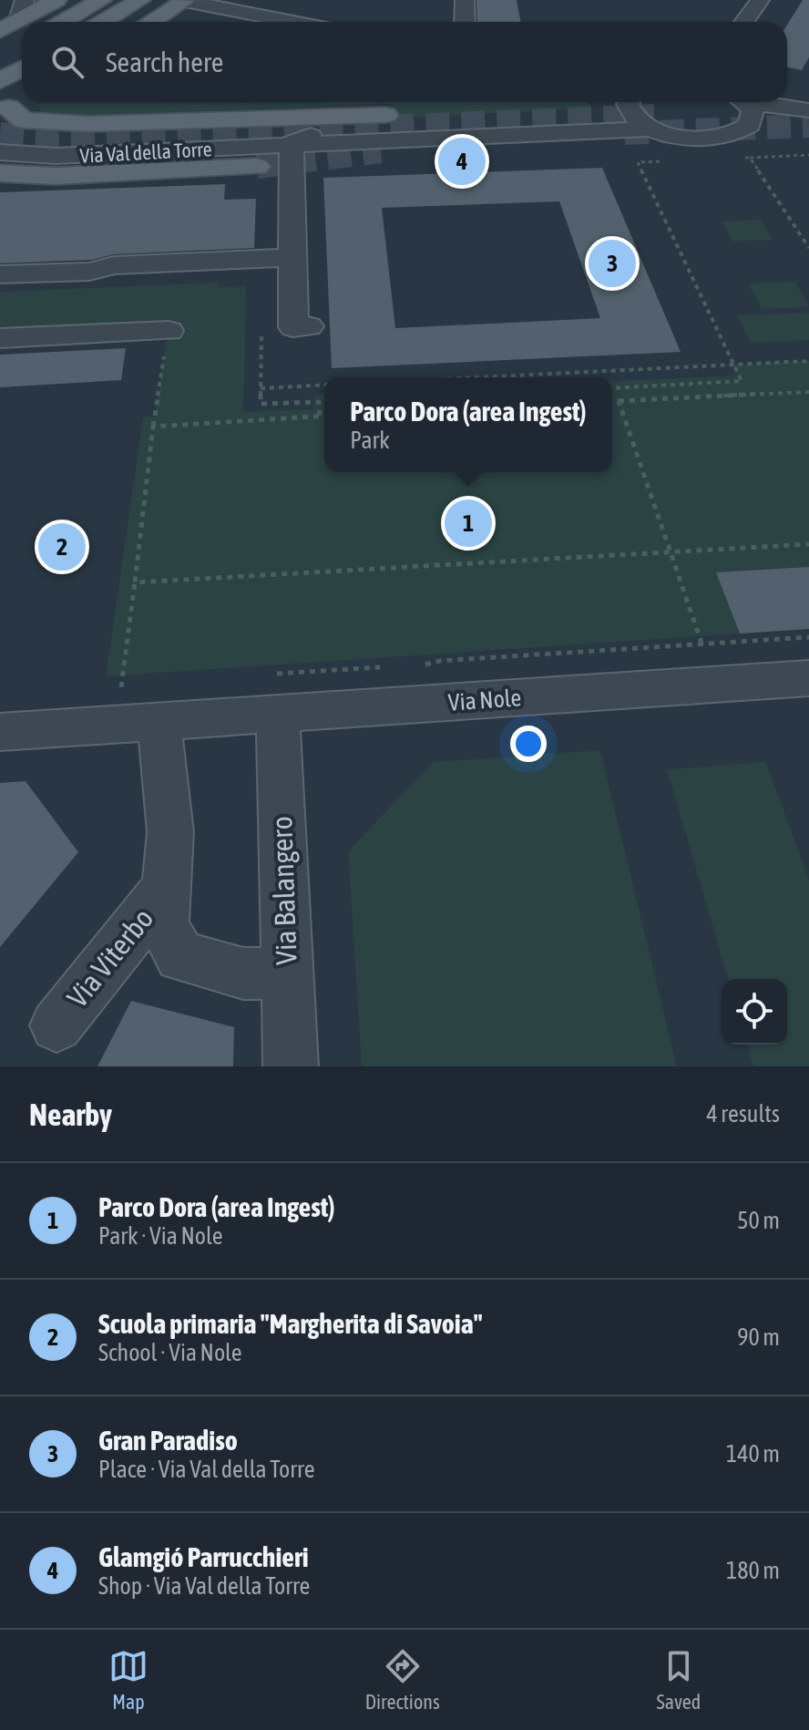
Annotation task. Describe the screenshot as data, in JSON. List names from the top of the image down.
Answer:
{
  "streets": {
    "street": [
      "Via Val della Torre",
      "Via Nole",
      "Via Balangero",
      "Via Viterbo"
    ]
  },
  "crossings": [
    ["Via Nole", "Via Balangero"]
  ],
  "page": {
    "search": "Search here",
    "pins": [
      "4",
      "3",
      "1",
      "2"
    ],
    "popup": ["Parco Dora (area Ingest)", "Park"],
    "heading": ["Nearby", "4 results"],
    "list": [
      {
        "mark": "1",
        "name": "Parco Dora (area Ingest)",
        "note": "Park · Via Nole",
        "value": "50 m"
      },
      {
        "mark": "2",
        "name": "Scuola primaria \"Margherita di Savoia\"",
        "note": "School · Via Nole",
        "value": "90 m"
      },
      {
        "mark": "3",
        "name": "Gran Paradiso",
        "note": "Place · Via Val della Torre",
        "value": "140 m"
      },
      {
        "mark": "4",
        "name": "Glamgió Parrucchieri",
        "note": "Shop · Via Val della Torre",
        "value": "180 m"
      }
    ],
    "nav": ["Map", "Directions", "Saved"]
  }
}
